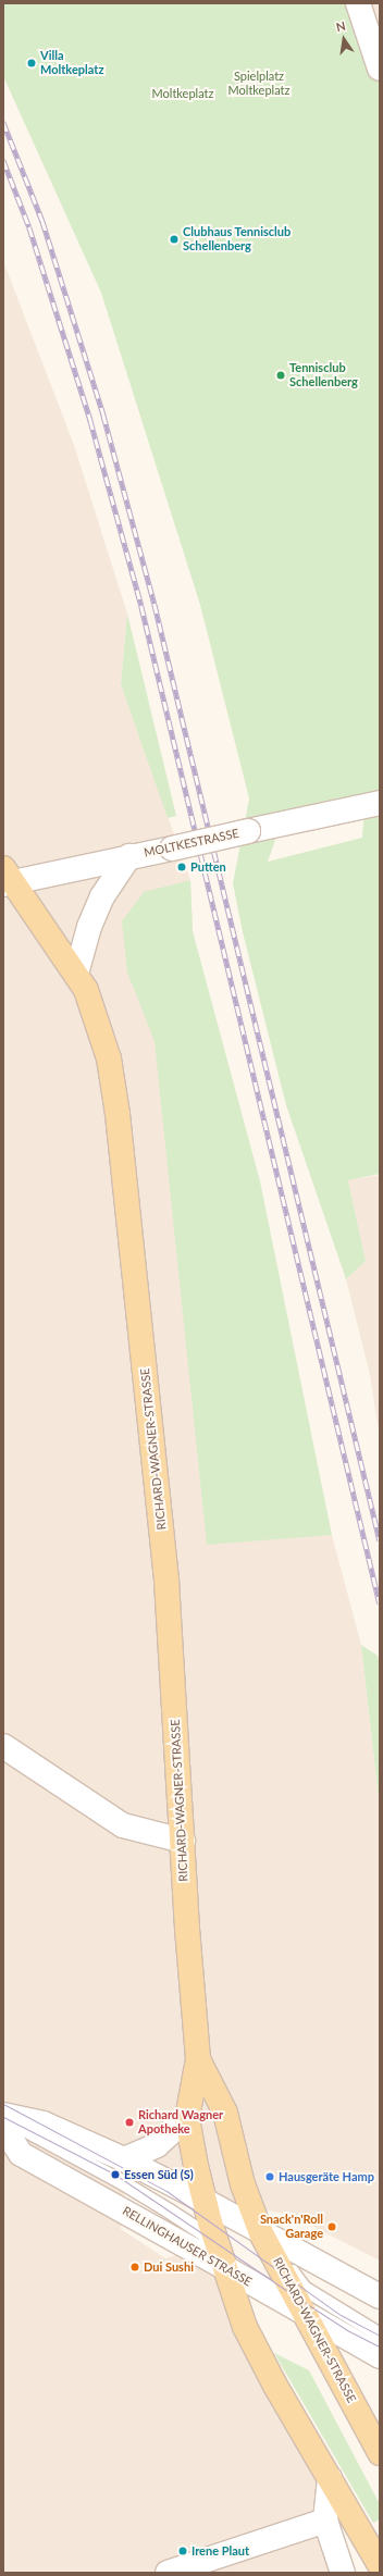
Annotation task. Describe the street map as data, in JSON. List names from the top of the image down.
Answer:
{
  "streets": {
    "main road": ["RICHARD-WAGNER-STRASSE"],
    "street": ["MOLTKESTRASSE", "RELLINGHAUSER STRASSE"]
  },
  "crossings": [
    ["MOLTKESTRASSE", "RICHARD-WAGNER-STRASSE"],
    ["RICHARD-WAGNER-STRASSE", "RELLINGHAUSER STRASSE"]
  ],
  "parks": ["Spielplatz Moltkeplatz", "Moltkeplatz"],
  "places": [
    "Villa Moltkeplatz",
    "Clubhaus Tennisclub Schellenberg",
    "Tennisclub Schellenberg",
    "Putten",
    "Richard Wagner Apotheke",
    "Essen Süd (S)",
    "Hausgeräte Hamp",
    "Snack'n'Roll Garage",
    "Dui Sushi",
    "Irene Plaut"
  ],
  "north": "top"
}
